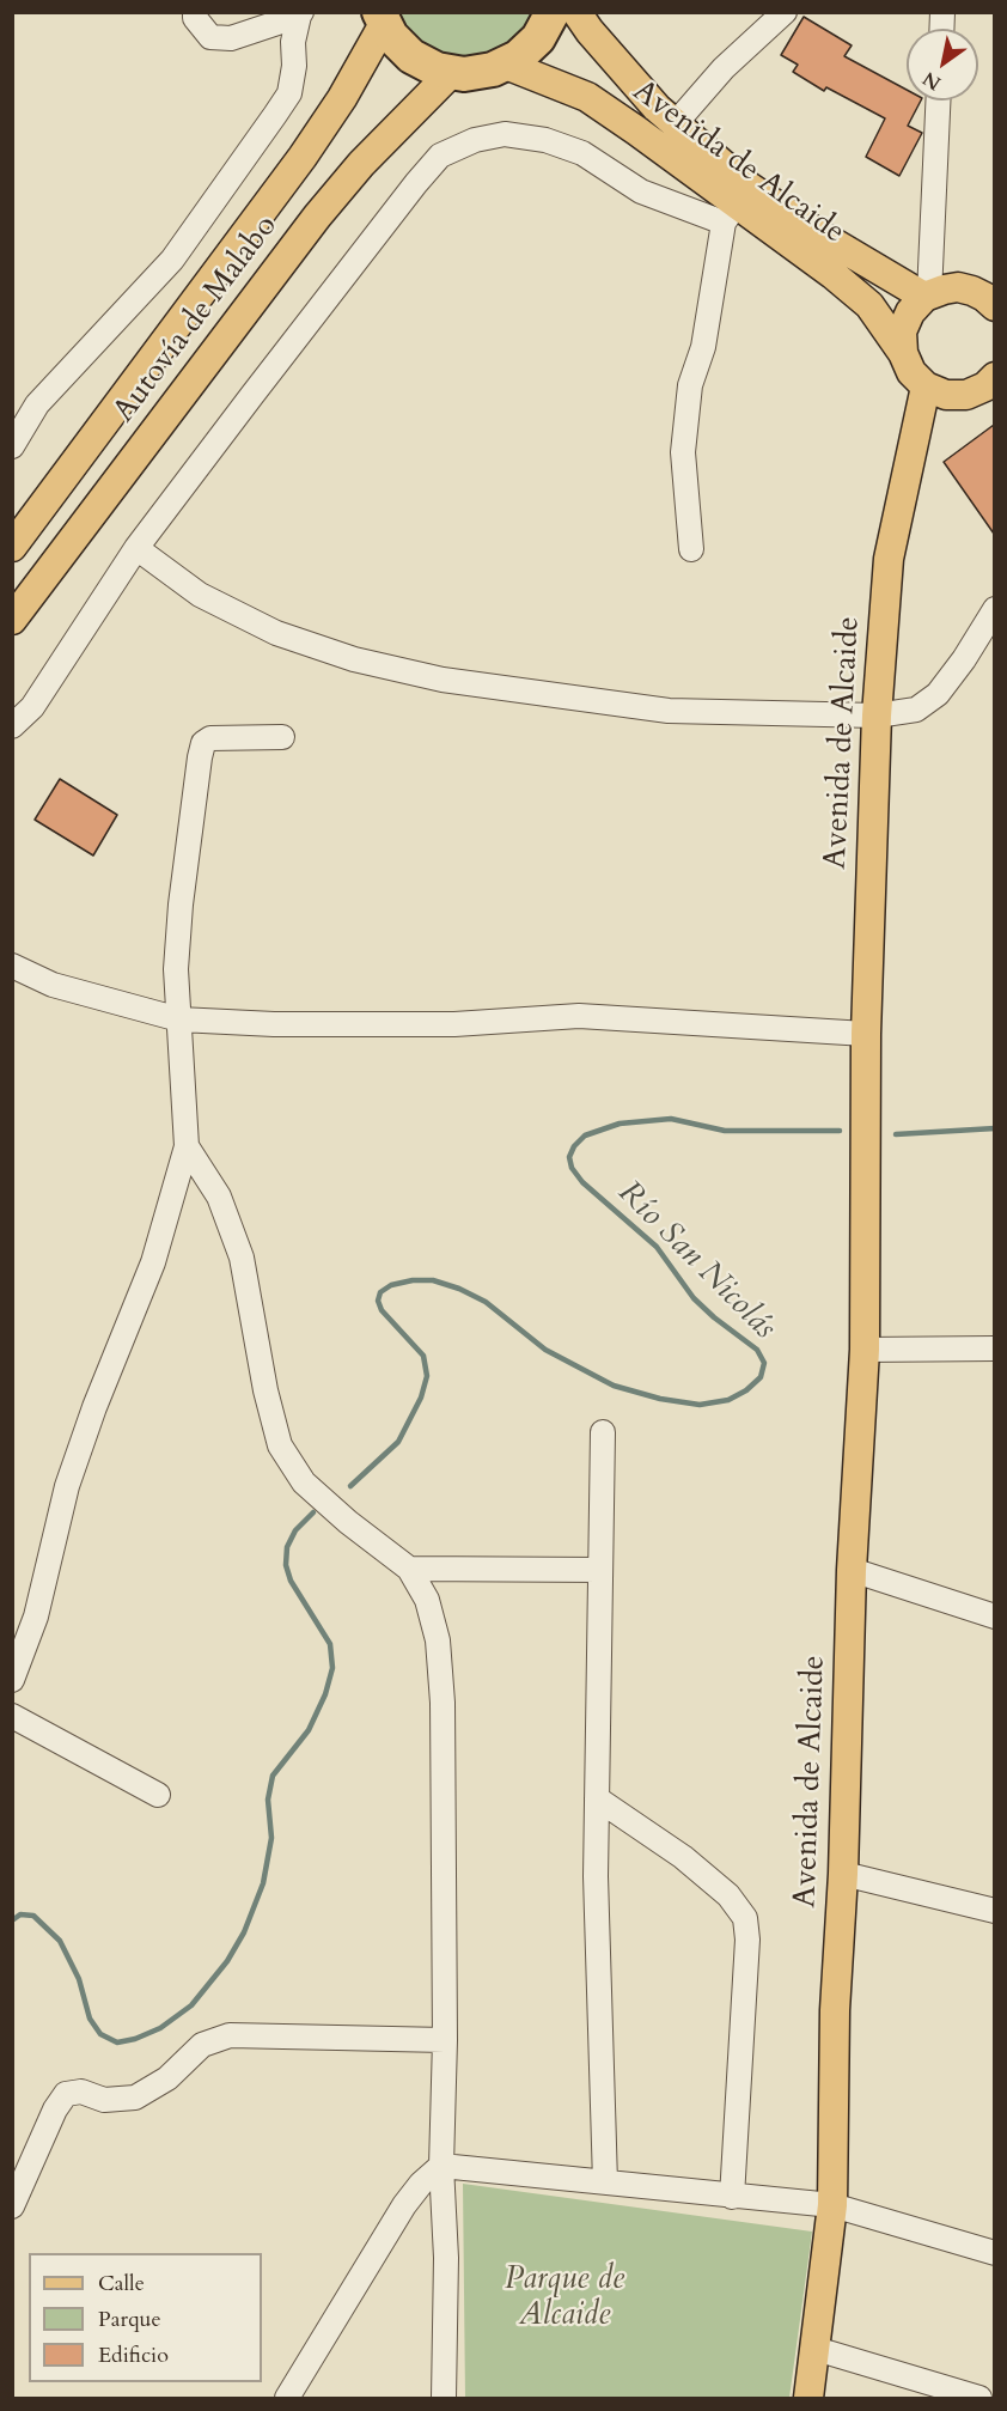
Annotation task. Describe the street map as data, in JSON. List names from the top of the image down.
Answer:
{
  "streets": {
    "main road": ["Avenida de Alcaide", "Autovía de Malabo"]
  },
  "water": ["Río San Nicolás"],
  "parks": ["Parque de Alcaide"],
  "legend": ["Calle", "Parque", "Edificio"],
  "north": "bottom left"
}
